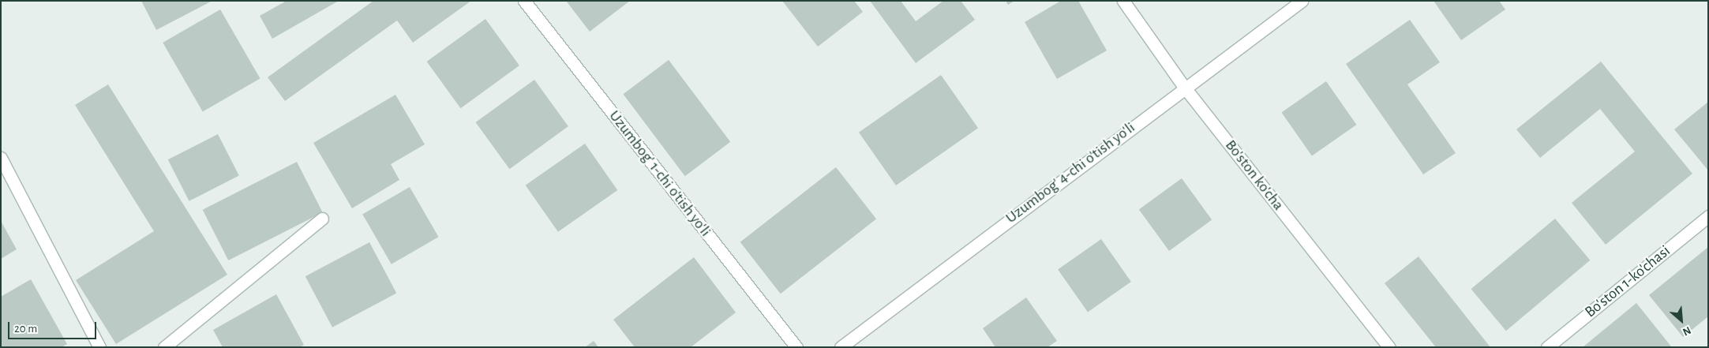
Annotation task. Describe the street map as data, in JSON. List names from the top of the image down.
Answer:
{
  "streets": {
    "street": [
      "Uzumbog' 4-chi o'tish yo'li",
      "Uzumbog' 1-chi o'tish yo'li",
      "Bo'ston ko'cha",
      "Bo'ston 1-ko'chasi"
    ]
  },
  "crossings": [
    ["Uzumbog' 4-chi o'tish yo'li", "Bo'ston ko'cha"]
  ],
  "scale_bar": "20 m",
  "north": "bottom right"
}
